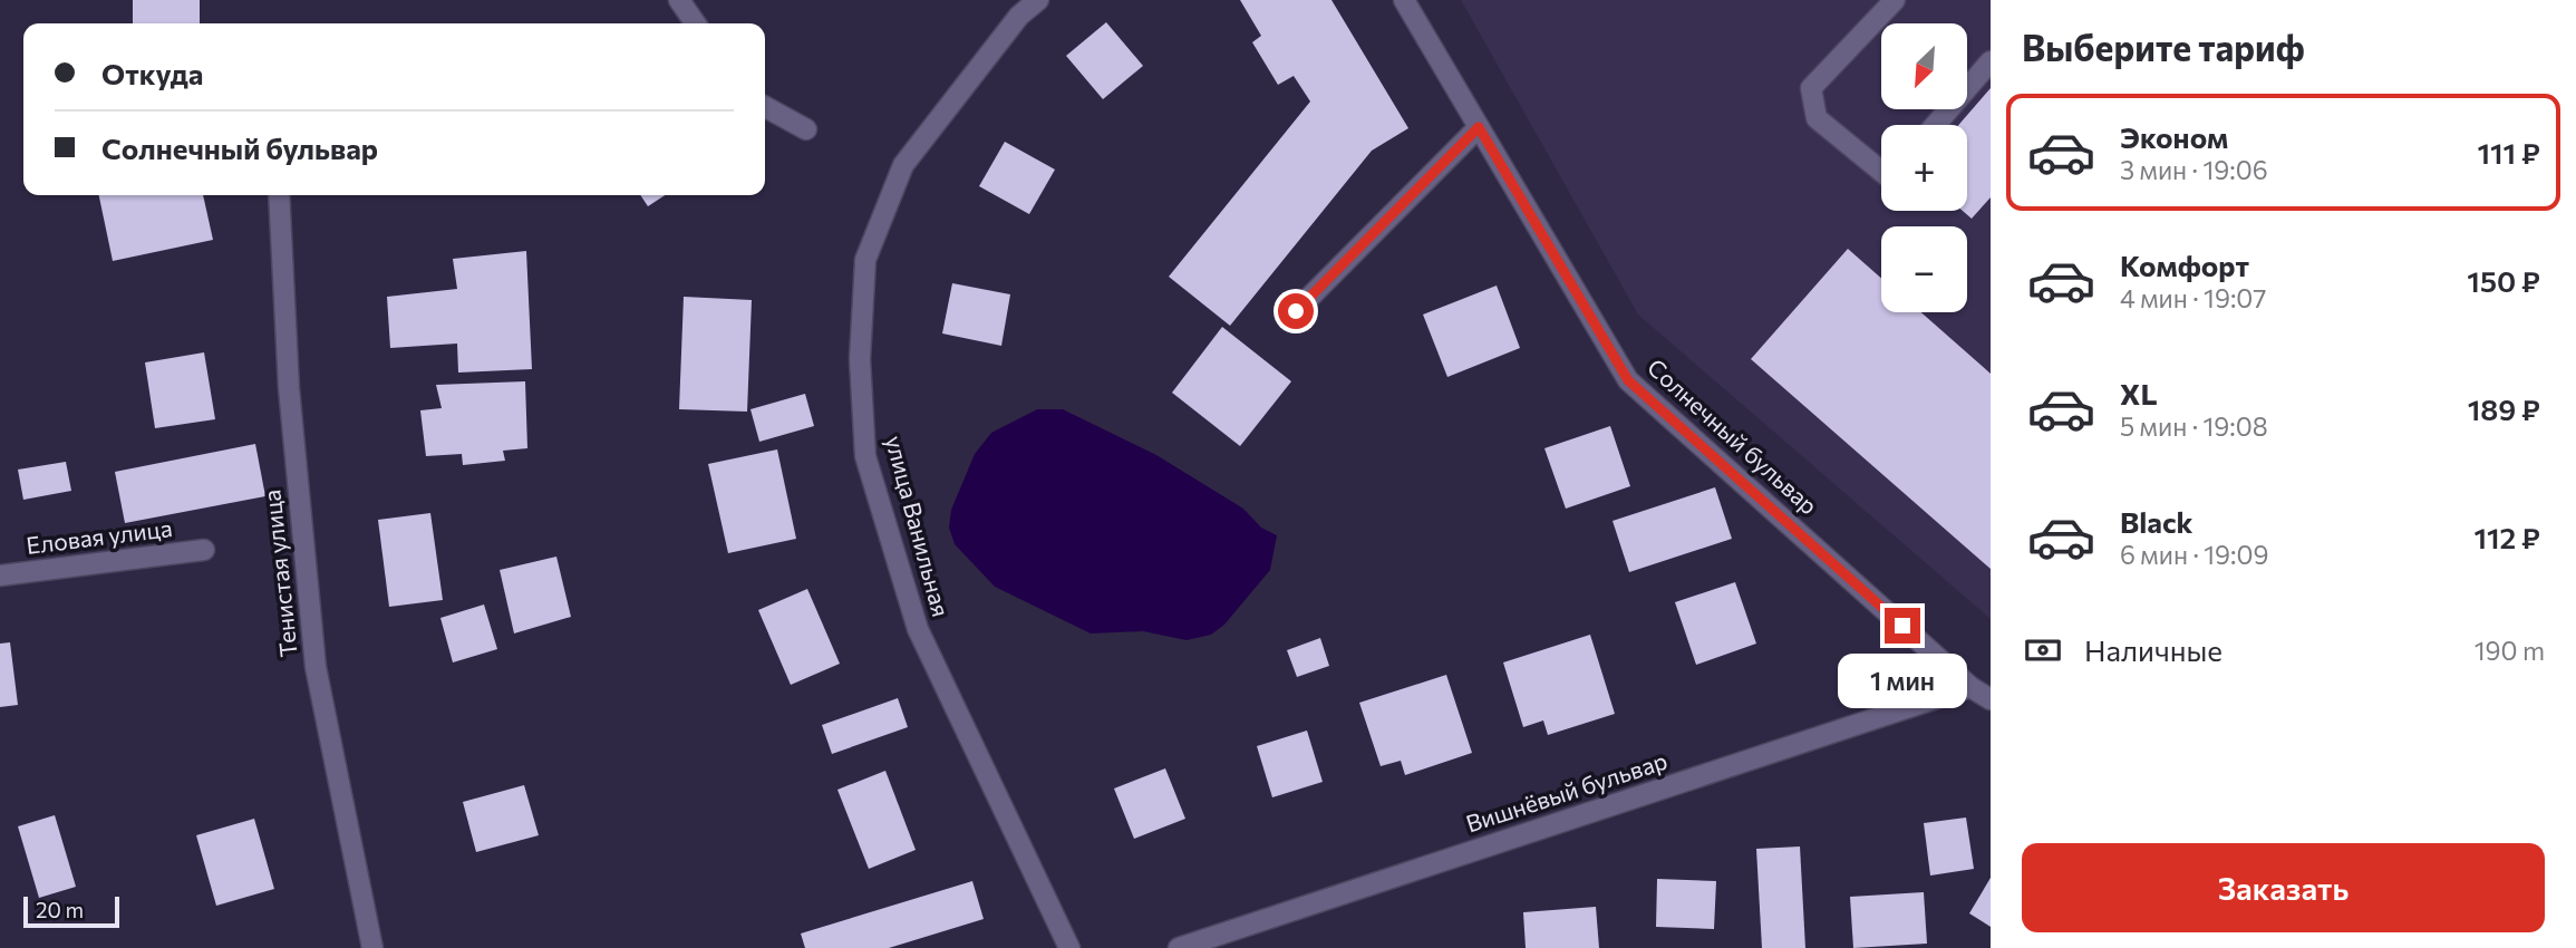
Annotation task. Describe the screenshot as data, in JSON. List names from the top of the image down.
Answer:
{
  "streets": {
    "street": [
      "Солнечный бульвар",
      "улица Ванильная",
      "Еловая улица",
      "Тенистая улица",
      "Вишнёвый бульвар"
    ]
  },
  "crossings": [
    ["Солнечный бульвар", "Вишнёвый бульвар"]
  ],
  "scale_bar": "20 m",
  "north": "bottom left",
  "page": {
    "heading": "Выберите тариф",
    "map_buttons": ["+", "−"],
    "banner": ["Откуда", "Солнечный бульвар"],
    "list": [
      {
        "name": "Эконом",
        "note": "3 мин · 19:06",
        "value": "111 ₽"
      },
      {
        "name": "Комфорт",
        "note": "4 мин · 19:07",
        "value": "150 ₽"
      },
      {
        "name": "XL",
        "note": "5 мин · 19:08",
        "value": "189 ₽"
      },
      {
        "name": "Black",
        "note": "6 мин · 19:09",
        "value": "112 ₽"
      }
    ],
    "pay": ["Наличные", "190 m"],
    "bubble": "1 мин",
    "buttons": "Заказать",
    "scale": "20 m"
  }
}
